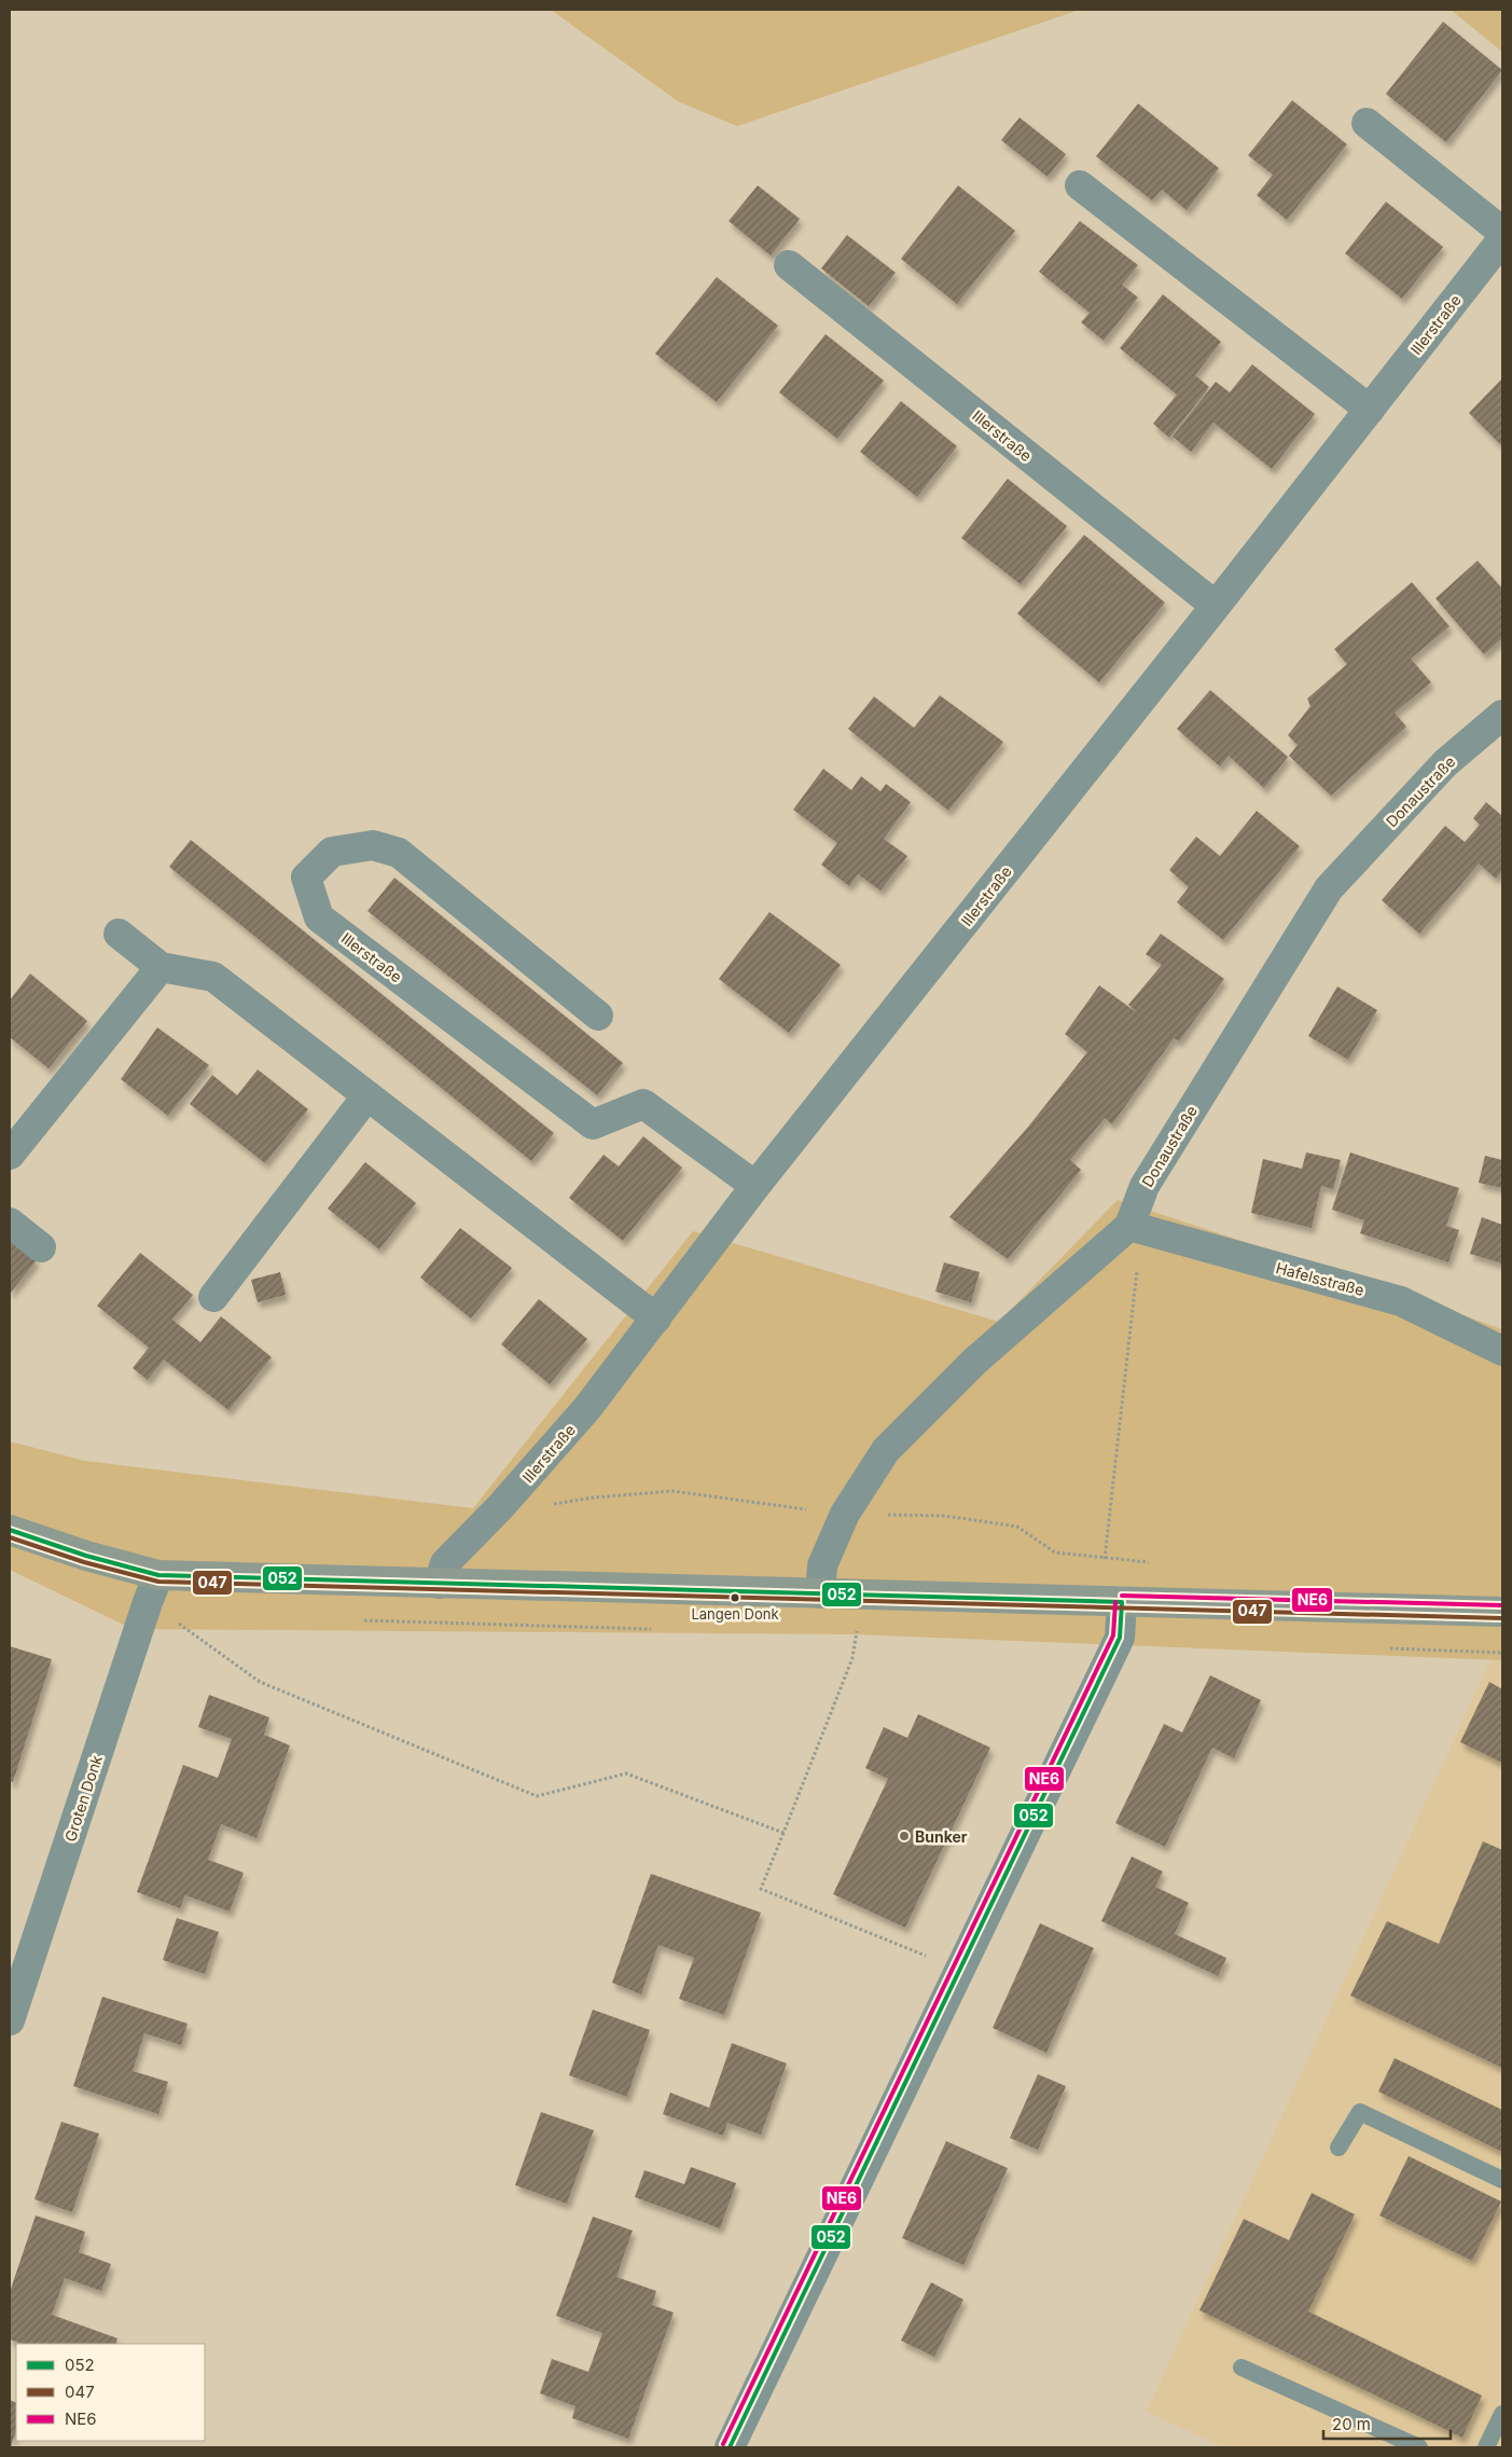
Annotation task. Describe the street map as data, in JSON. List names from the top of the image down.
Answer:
{
  "streets": {
    "street": [
      "Illerstraße",
      "Donaustraße",
      "Hafelsstraße",
      "Groten Donk"
    ]
  },
  "crossings": [
    ["Donaustraße", "Hafelsstraße"]
  ],
  "places": ["Langen Donk", "Bunker"],
  "lines": ["transit line 052", "transit line 047", "transit line NE6"],
  "legend": ["052", "047", "NE6"],
  "scale_bar": "20 m"
}
